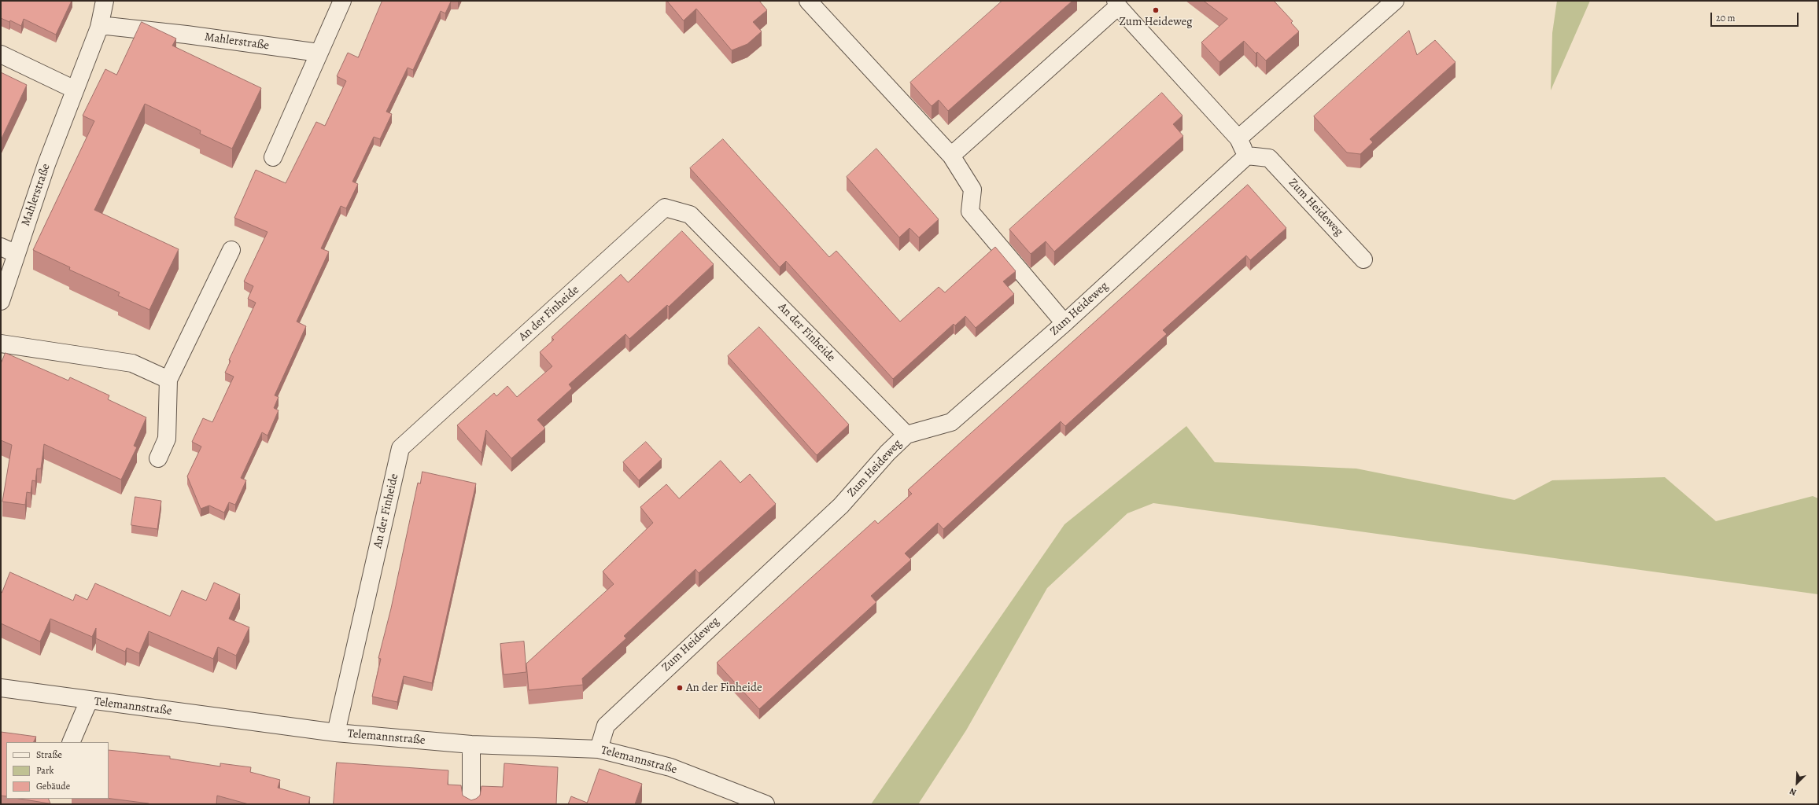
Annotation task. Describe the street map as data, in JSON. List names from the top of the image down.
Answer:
{
  "streets": {
    "street": [
      "Mahlerstraße",
      "Zum Heideweg",
      "An der Finheide",
      "Telemannstraße"
    ]
  },
  "crossings": [
    ["Zum Heideweg", "An der Finheide"],
    ["Zum Heideweg", "Telemannstraße"],
    ["An der Finheide", "Telemannstraße"]
  ],
  "places": ["Zum Heideweg", "An der Finheide"],
  "legend": ["Straße", "Park", "Gebäude"],
  "scale_bar": "20 m",
  "north": "bottom left"
}
